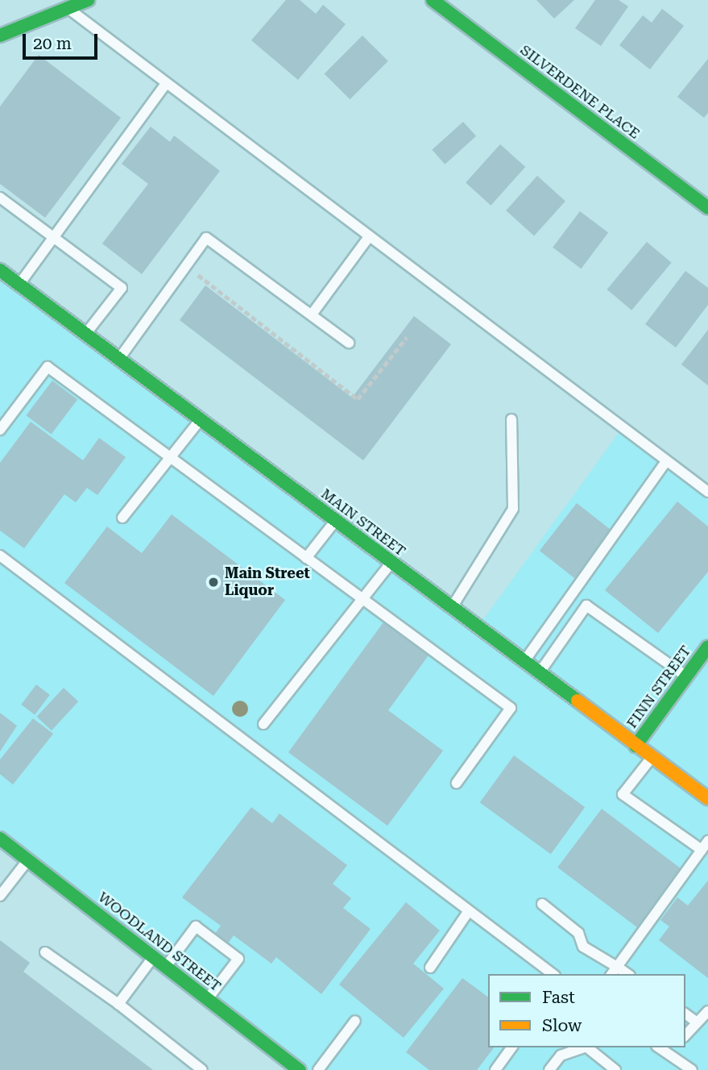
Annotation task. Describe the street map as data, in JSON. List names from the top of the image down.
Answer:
{
  "streets": {
    "street": [
      "SILVERDENE PLACE",
      "MAIN STREET",
      "FINN STREET",
      "WOODLAND STREET"
    ]
  },
  "crossings": [
    ["MAIN STREET", "FINN STREET"]
  ],
  "places": ["Main Street Liquor"],
  "legend": ["Fast", "Slow"],
  "scale_bar": "20 m"
}
